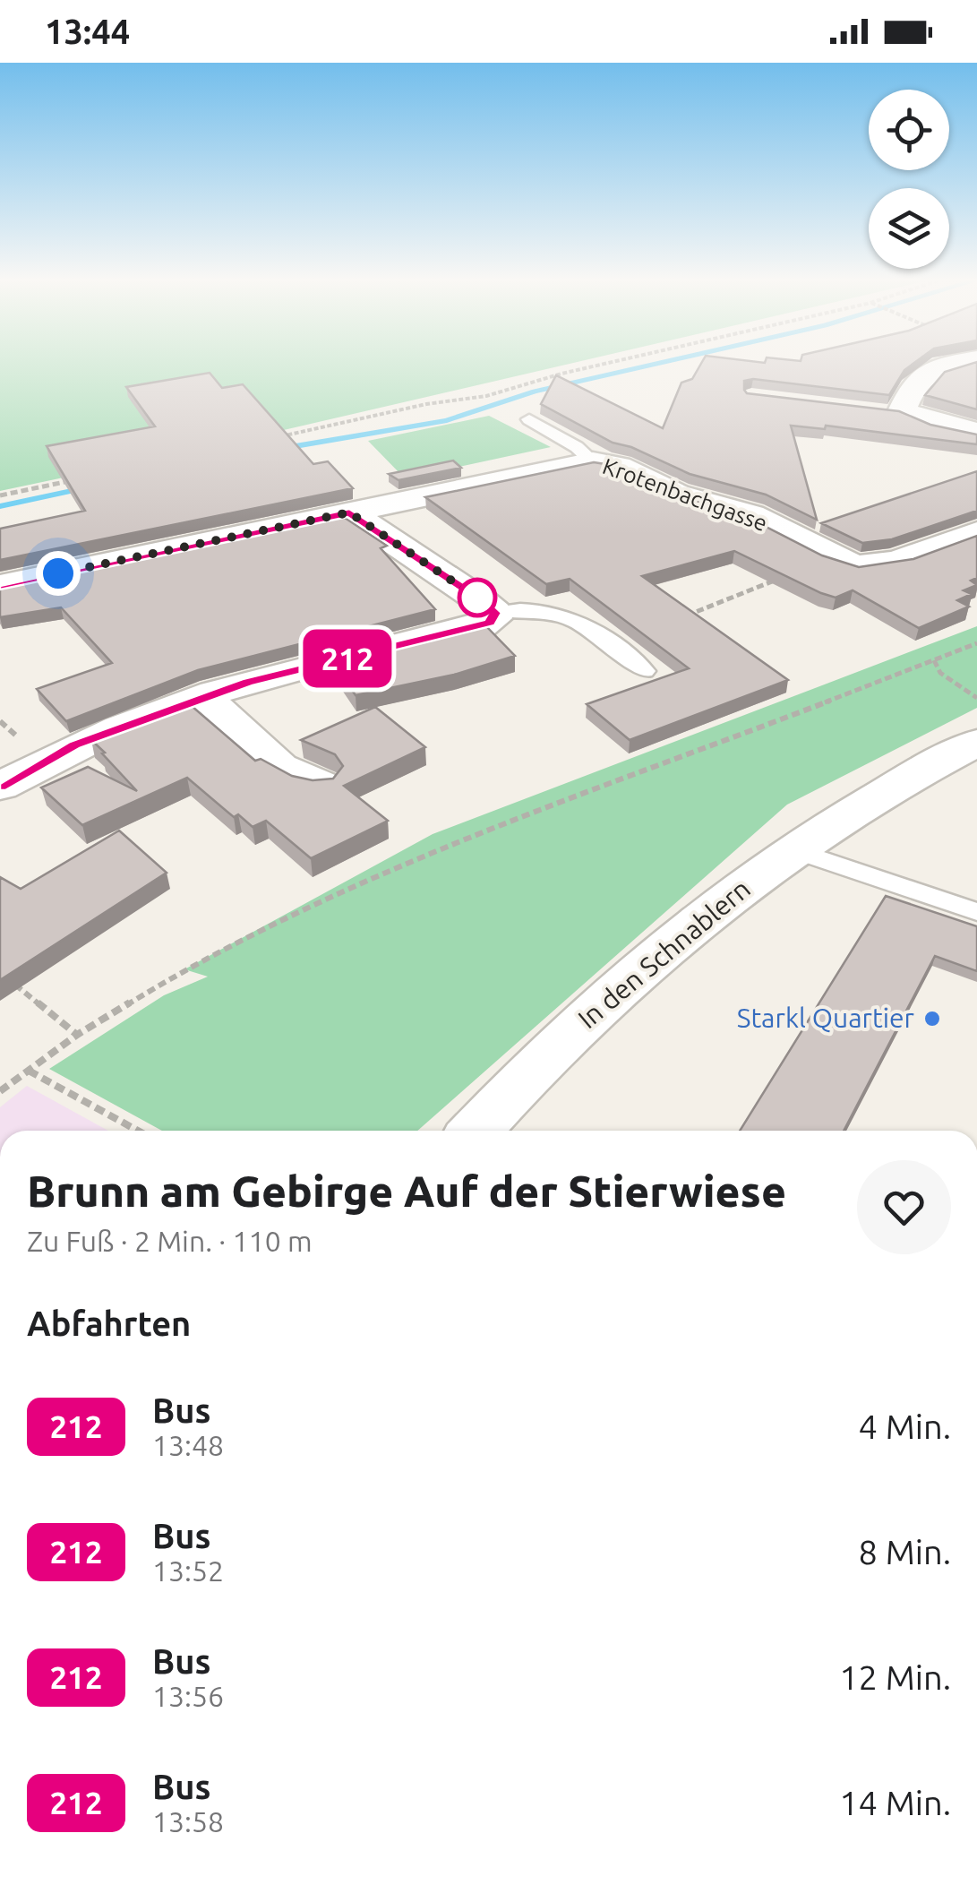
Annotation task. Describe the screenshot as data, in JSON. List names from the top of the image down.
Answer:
{
  "streets": {
    "street": ["Krotenbachgasse", "In den Schnablern"]
  },
  "places": ["Starkl Quartier"],
  "lines": ["bus line 212"],
  "page": {
    "status": "13:44",
    "on_map": "212",
    "heading": [
      ["Brunn am Gebirge Auf der Stierwiese", "Zu Fuß · 2 Min. · 110 m"],
      "Abfahrten"
    ],
    "list": [
      {
        "mark": "212",
        "name": "Bus",
        "note": "13:48",
        "value": "4 Min."
      },
      {
        "mark": "212",
        "name": "Bus",
        "note": "13:52",
        "value": "8 Min."
      },
      {
        "mark": "212",
        "name": "Bus",
        "note": "13:56",
        "value": "12 Min."
      },
      {
        "mark": "212",
        "name": "Bus",
        "note": "13:58",
        "value": "14 Min."
      }
    ]
  }
}
